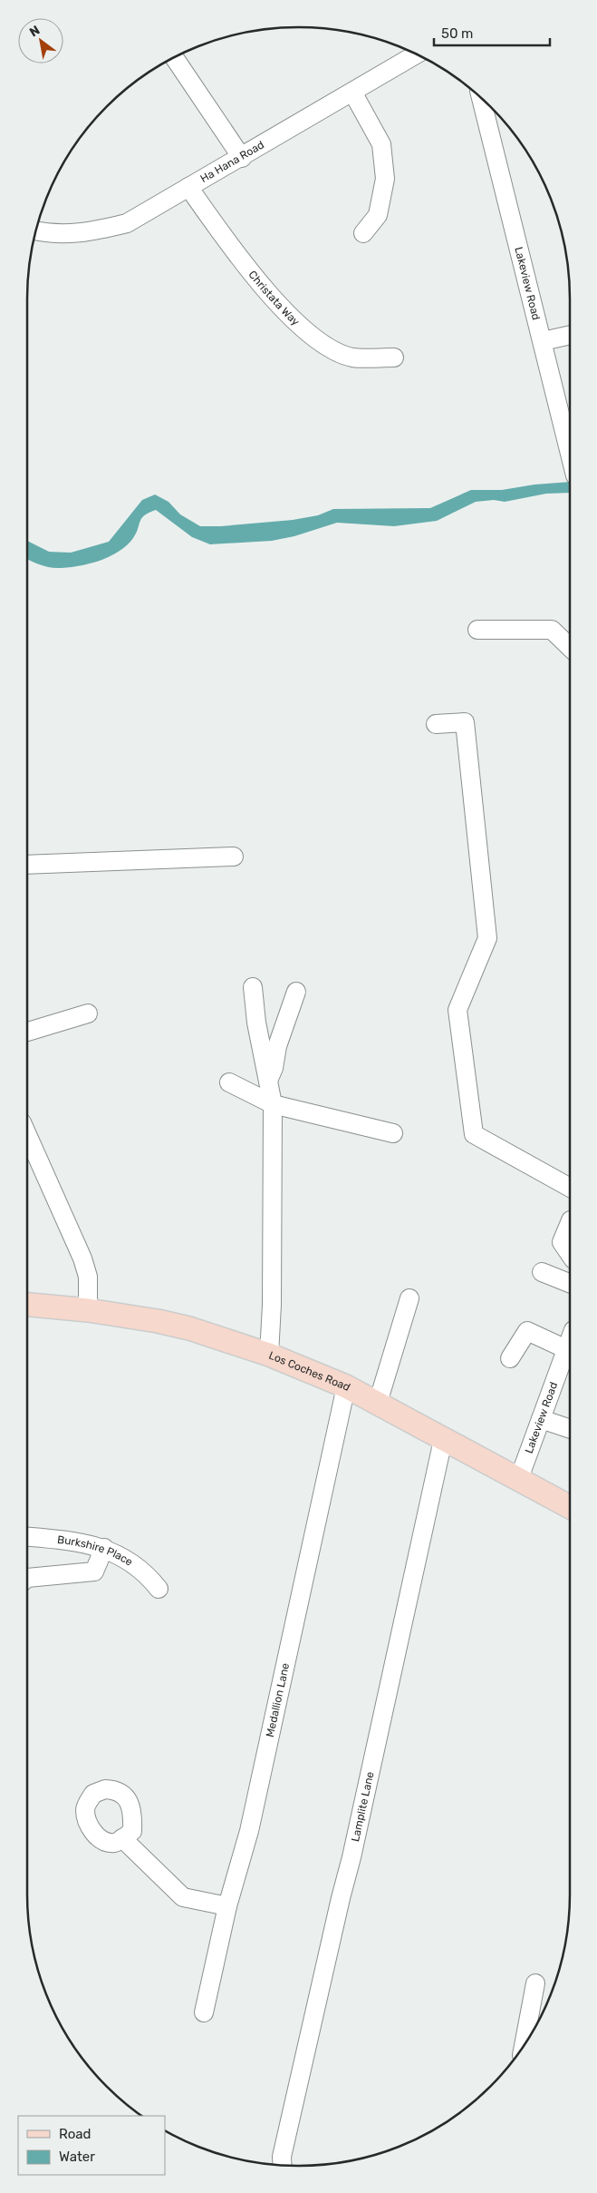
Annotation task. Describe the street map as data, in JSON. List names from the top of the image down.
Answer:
{
  "streets": {
    "main road": ["Los Coches Road"],
    "street": [
      "Ha Hana Road",
      "Lakeview Road",
      "Christata Way",
      "Burkshire Place",
      "Medallion Lane",
      "Lamplite Lane"
    ]
  },
  "crossings": [
    ["Ha Hana Road", "Christata Way"],
    ["Lakeview Road", "Los Coches Road"],
    ["Los Coches Road", "Medallion Lane"],
    ["Los Coches Road", "Lamplite Lane"]
  ],
  "legend": ["Road", "Water"],
  "scale_bar": "50 m",
  "north": "top left"
}
